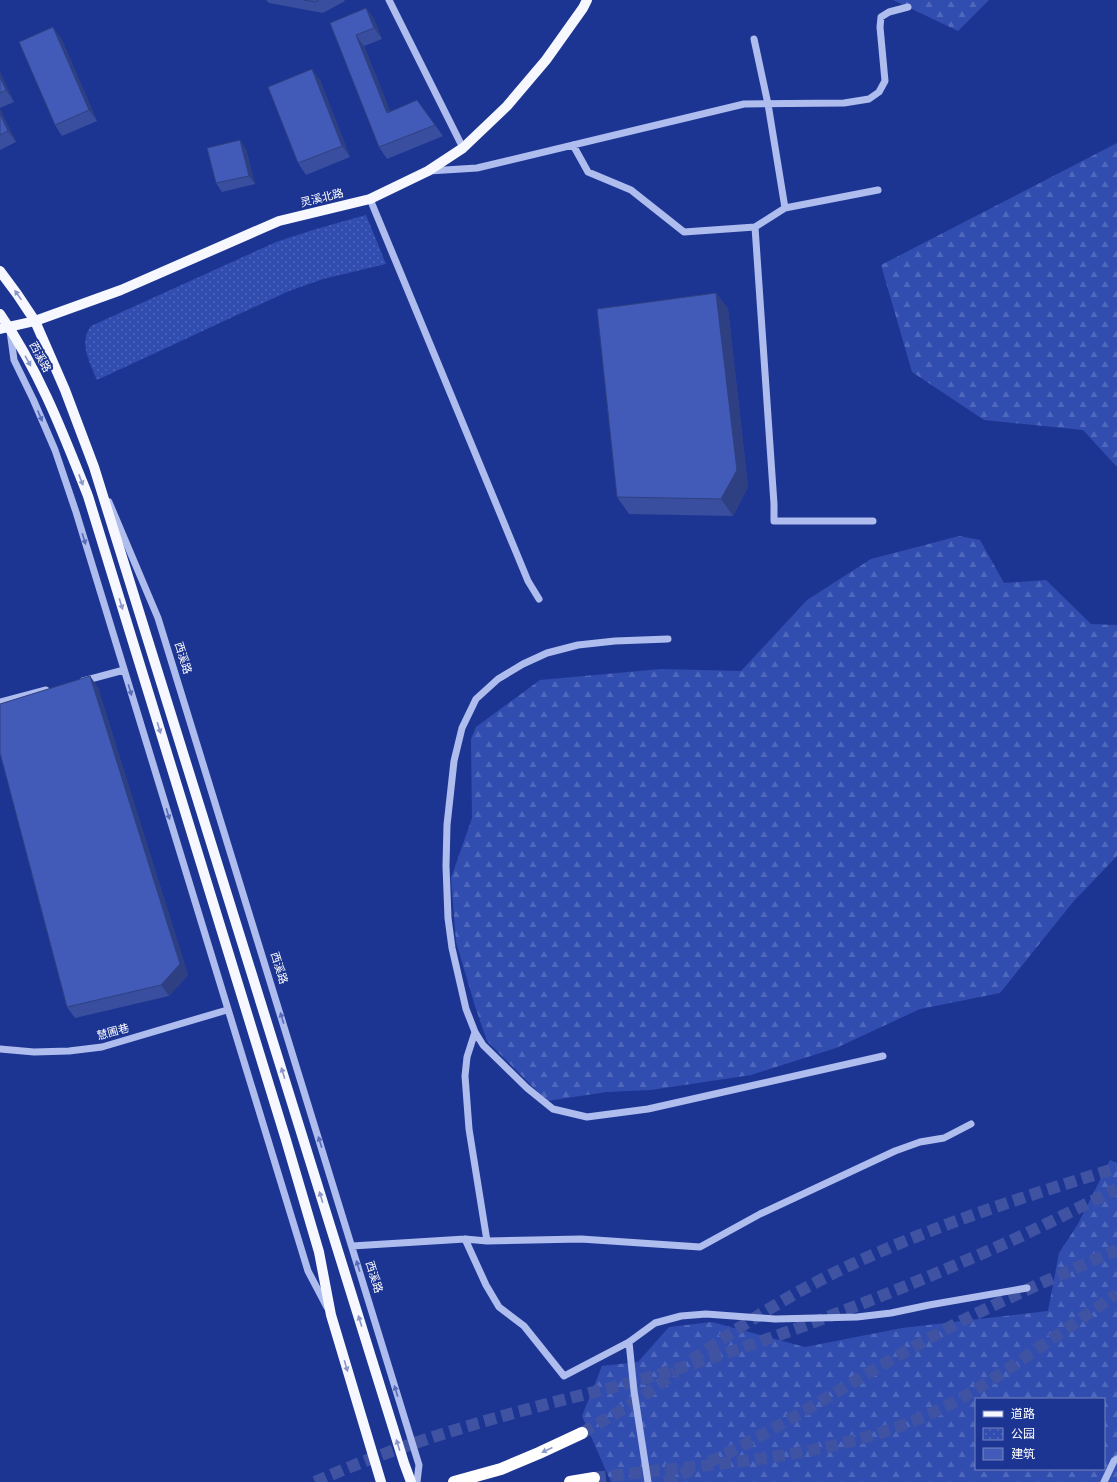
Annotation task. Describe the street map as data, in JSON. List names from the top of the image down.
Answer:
{
  "streets": {
    "main road": ["灵溪北路", "西溪路"],
    "street": ["慧圃巷"]
  },
  "crossings": [
    ["灵溪北路", "西溪路"],
    ["西溪路", "慧圃巷"]
  ],
  "legend": ["道路", "公园", "建筑"]
}
